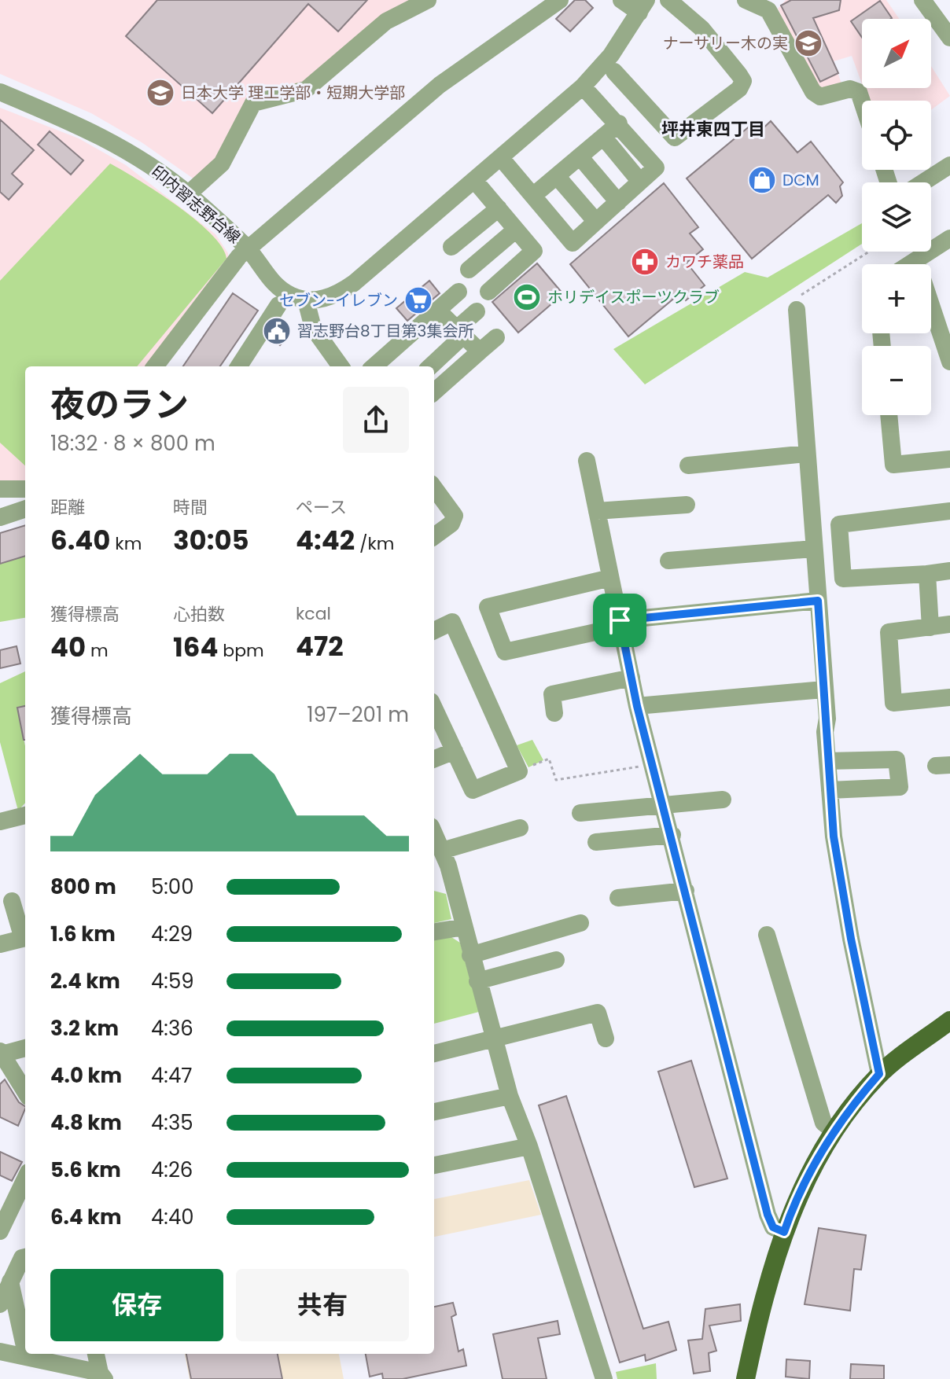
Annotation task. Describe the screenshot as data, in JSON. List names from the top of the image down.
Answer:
{
  "streets": {
    "street": ["印内習志野台線"]
  },
  "districts": ["坪井東四丁目"],
  "places": {
    "school or university": ["ナーサリー木の実", "日本大学 理工学部・短期大学部"],
    "shop": ["DCM"],
    "pharmacy": ["カワチ薬品"],
    "sports": ["ホリデイスポーツクラブ"],
    "supermarket": ["セブン-イレブン"],
    "public building": ["習志野台8丁目第3集会所"]
  },
  "north": "top right",
  "page": {
    "map_buttons": ["+", "−"],
    "heading": ["夜のラン", "18:32 · 8 × 800 m"],
    "stats": [
      ["距離", "6.40 km"],
      ["時間", "30:05"],
      ["ペース", "4:42 /km"],
      ["獲得標高", "40 m"],
      ["心拍数", "164 bpm"],
      ["kcal", "472"]
    ],
    "chart": ["獲得標高", "197–201 m"],
    "list": [
      {
        "name": "800 m",
        "note": "5:00"
      },
      {
        "name": "1.6 km",
        "note": "4:29"
      },
      {
        "name": "2.4 km",
        "note": "4:59"
      },
      {
        "name": "3.2 km",
        "note": "4:36"
      },
      {
        "name": "4.0 km",
        "note": "4:47"
      },
      {
        "name": "4.8 km",
        "note": "4:35"
      },
      {
        "name": "5.6 km",
        "note": "4:26"
      },
      {
        "name": "6.4 km",
        "note": "4:40"
      }
    ],
    "buttons": ["保存", "共有"]
  }
}
